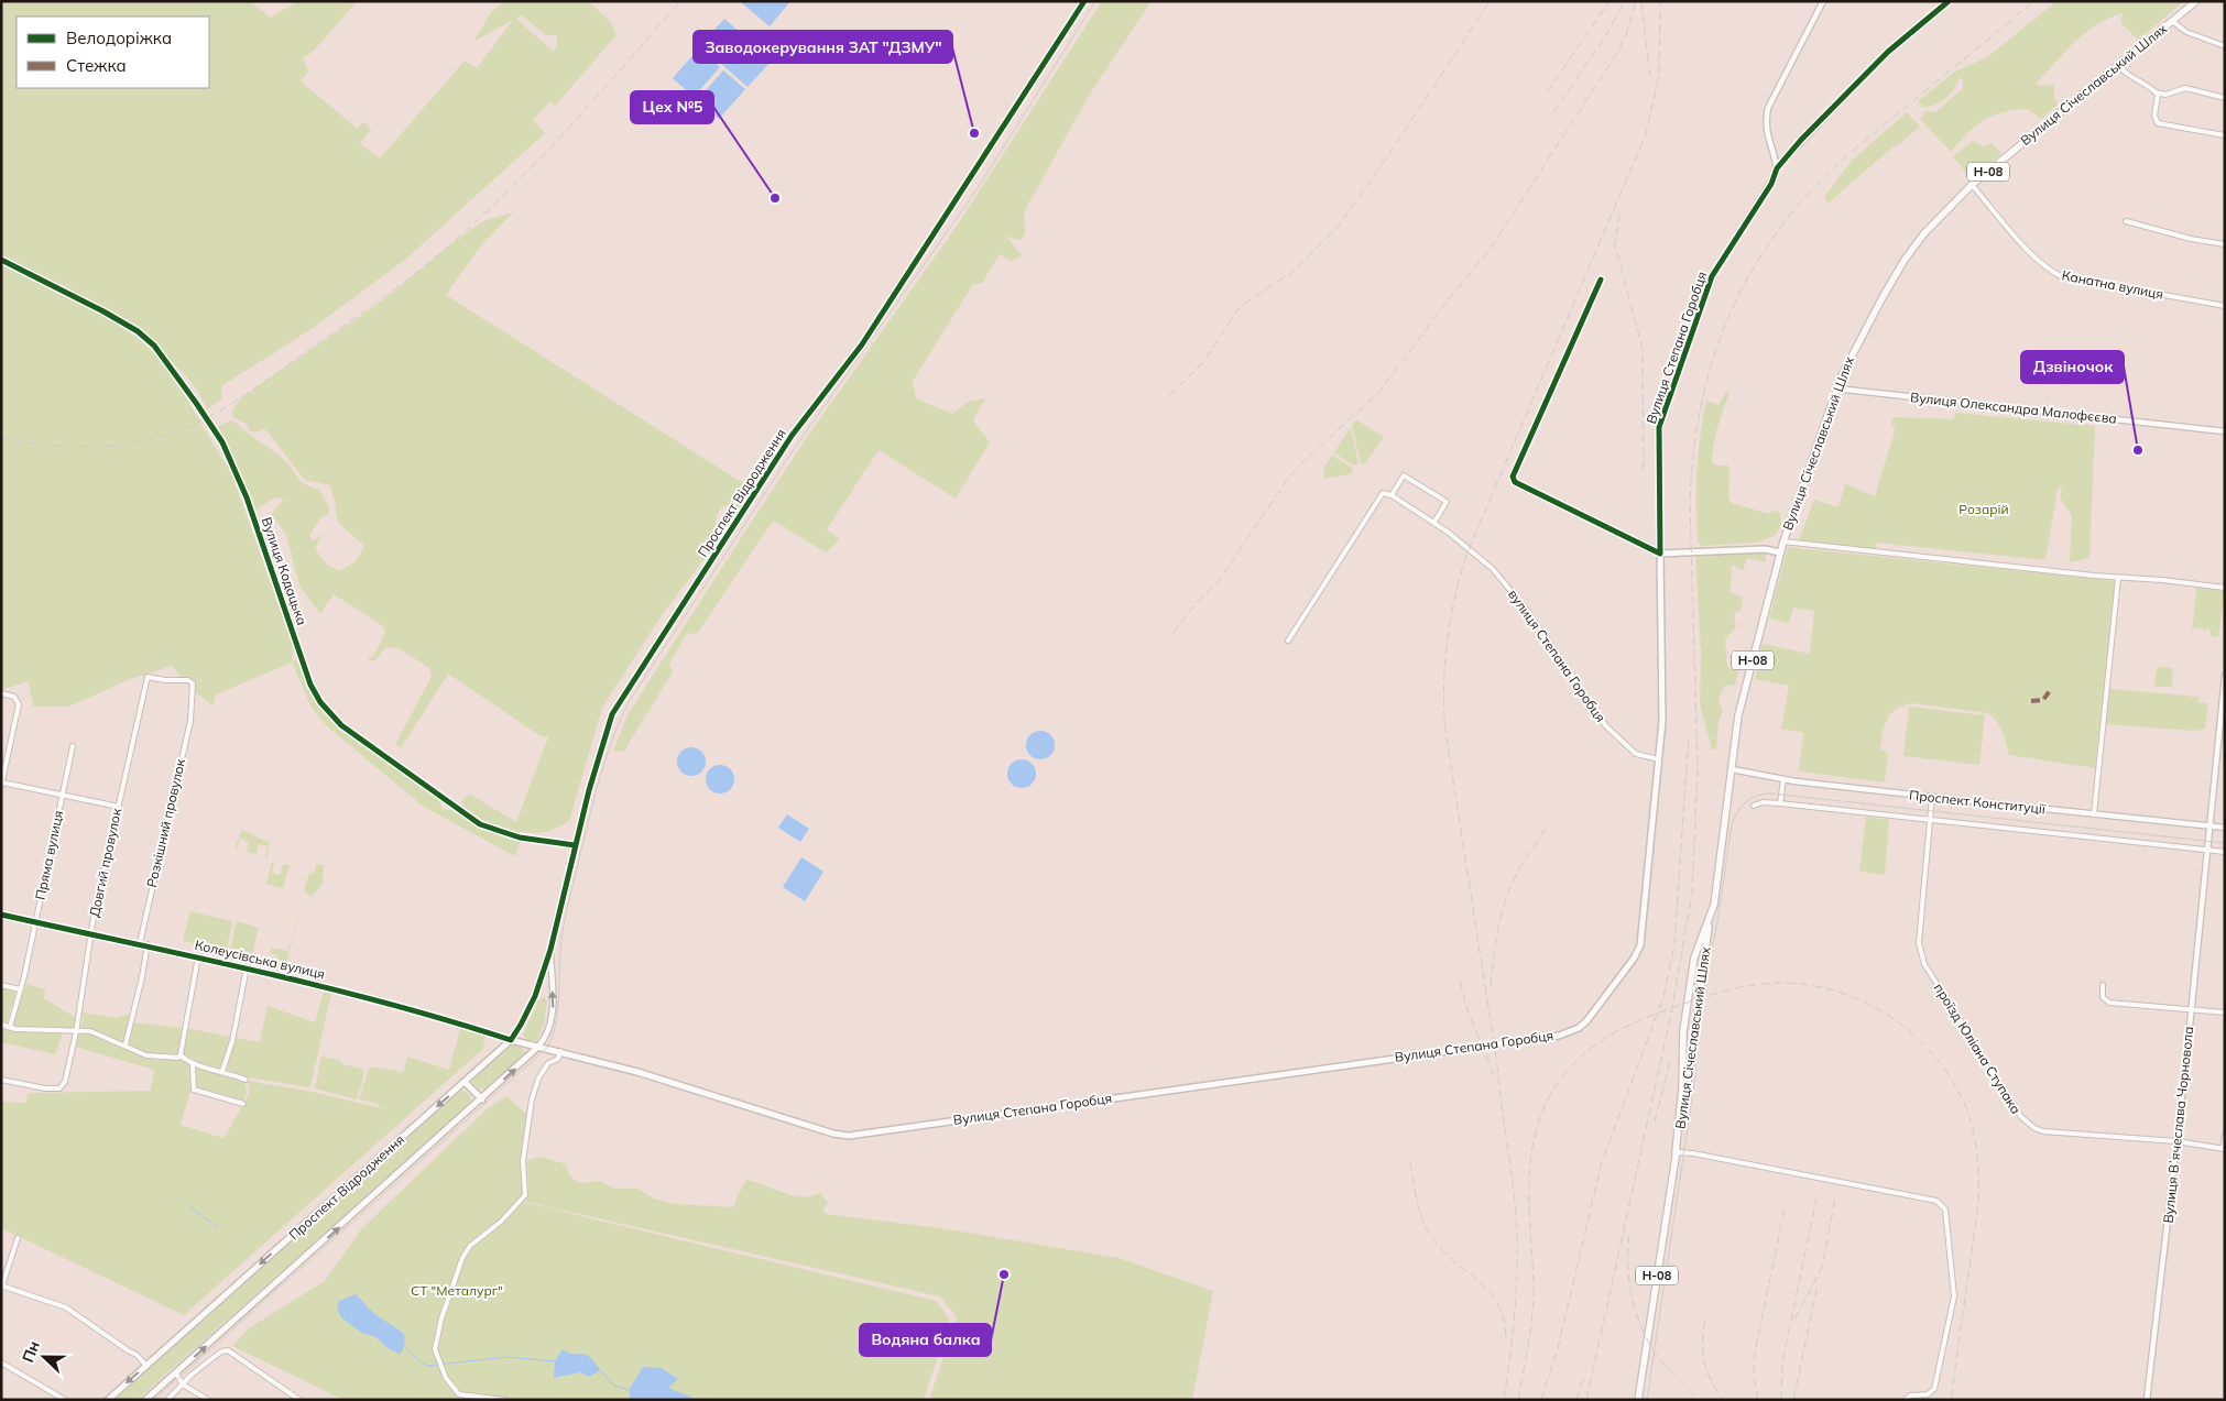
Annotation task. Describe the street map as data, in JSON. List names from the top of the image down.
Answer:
{
  "streets": {
    "main road": [
      "Вулиця Січеславський Шлях",
      "Н-08",
      "Вулиця Степана Горобця",
      "Проспект Відродження"
    ],
    "street": [
      "Канатна вулиця",
      "Вулиця Олександра Малофєєва",
      "Вулиця Кодацька",
      "вулиця Степана Горобця",
      "Проспект Конституції",
      "Розкішний провулок",
      "Пряма вулиця",
      "Довгий провулок",
      "Колеусівська вулиця",
      "проїзд Юліана Ступака",
      "Вулиця Вʼячеслава Чорновола"
    ]
  },
  "crossings": [
    ["Вулиця Січеславський Шлях", "Канатна вулиця"],
    ["Вулиця Січеславський Шлях", "Вулиця Олександра Малофєєва"],
    ["Вулиця Січеславський Шлях", "Проспект Конституції"],
    ["Вулиця Степана Горобця", "Проспект Відродження"],
    ["Вулиця Степана Горобця", "вулиця Степана Горобця"],
    ["Вулиця Степана Горобця", "Колеусівська вулиця"],
    ["Проспект Відродження", "Вулиця Кодацька"],
    ["Проспект Відродження", "Колеусівська вулиця"],
    ["Проспект Конституції", "проїзд Юліана Ступака"],
    ["Розкішний провулок", "Довгий провулок"],
    ["Розкішний провулок", "Колеусівська вулиця"],
    ["Пряма вулиця", "Колеусівська вулиця"],
    ["Довгий провулок", "Колеусівська вулиця"],
    ["проїзд Юліана Ступака", "Вулиця Вʼячеслава Чорновола"]
  ],
  "parks": ["Розарій", "СТ \"Металург\""],
  "places": [
    "Заводокерування ЗАТ \"ДЗМУ\"",
    "Цех №5",
    "Дзвіночок",
    "Водяна балка"
  ],
  "legend": ["Велодоріжка", "Стежка"],
  "north": "left"
}
